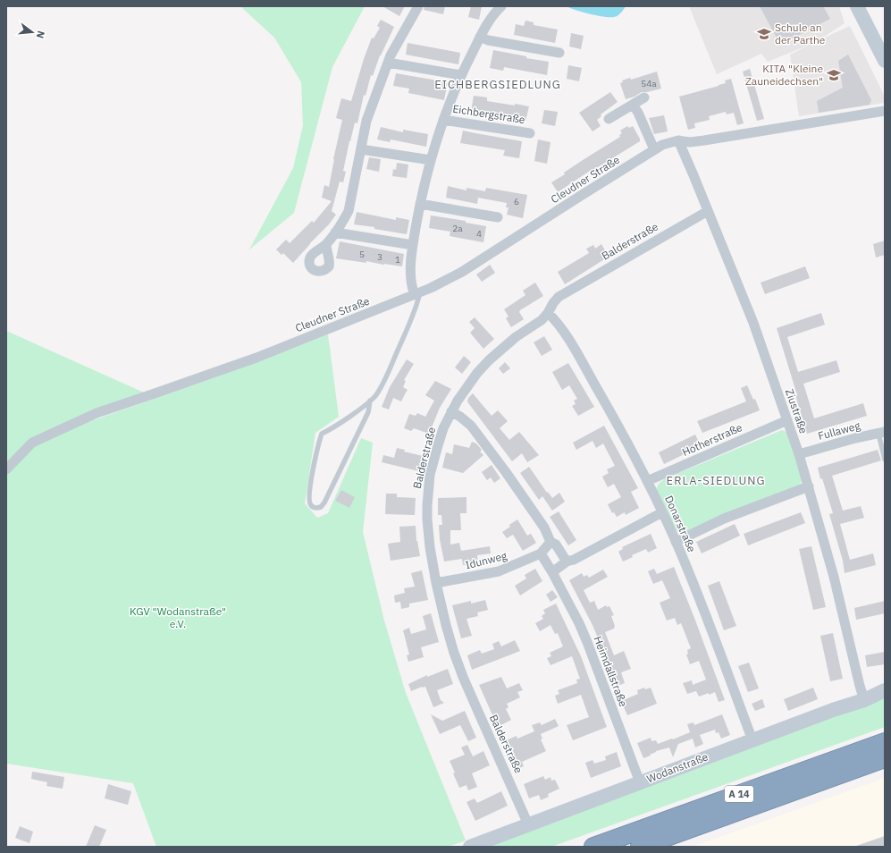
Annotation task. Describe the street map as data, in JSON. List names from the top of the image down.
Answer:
{
  "streets": {
    "highway": ["A 14"],
    "street": [
      "Eichbergstraße",
      "Cleudner Straße",
      "Balderstraße",
      "Ziustraße",
      "Fullaweg",
      "Hotherstraße",
      "Donarstraße",
      "Idunweg",
      "Heimdallstraße",
      "Wodanstraße"
    ]
  },
  "crossings": [
    ["Eichbergstraße", "Cleudner Straße"],
    ["Cleudner Straße", "Ziustraße"],
    ["Balderstraße", "Ziustraße"],
    ["Balderstraße", "Donarstraße"],
    ["Balderstraße", "Idunweg"],
    ["Balderstraße", "Wodanstraße"],
    ["Ziustraße", "Fullaweg"],
    ["Ziustraße", "Hotherstraße"],
    ["Ziustraße", "Wodanstraße"],
    ["Hotherstraße", "Donarstraße"],
    ["Donarstraße", "Wodanstraße"],
    ["Idunweg", "Heimdallstraße"],
    ["Heimdallstraße", "Wodanstraße"]
  ],
  "districts": ["EICHBERGSIEDLUNG", "ERLA-SIEDLUNG"],
  "parks": ["KGV \"Wodanstraße\" e.V."],
  "places": {
    "school or university": ["Schule an der Parthe", "KITA \"Kleine Zauneidechsen\""]
  },
  "house_numbers": [
    "54a",
    "6",
    "2a",
    "4",
    "5",
    "3",
    "1"
  ],
  "north": "right"
}
